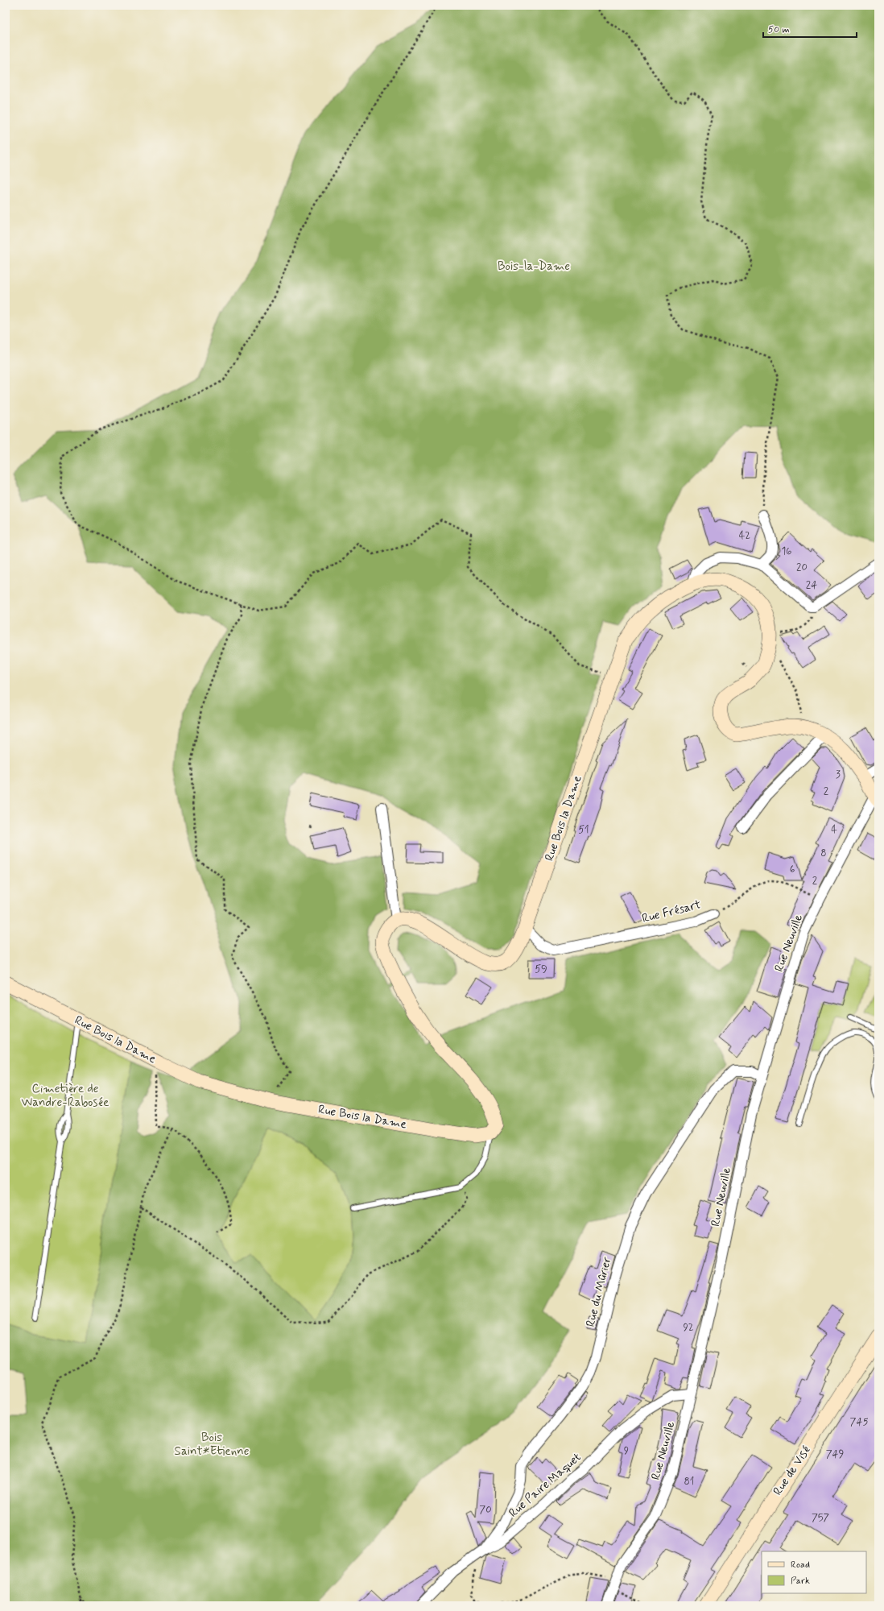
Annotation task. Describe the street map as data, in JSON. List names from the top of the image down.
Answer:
{
  "streets": {
    "street": [
      "Rue Bois la Dame",
      "Rue Frésart",
      "Rue Neuville",
      "Rue du Mûrier",
      "Rue de Visé",
      "Rue Paire Maquet"
    ]
  },
  "crossings": [
    ["Rue Bois la Dame", "Rue Frésart"],
    ["Rue Bois la Dame", "Rue Neuville"],
    ["Rue Frésart", "Rue Neuville"],
    ["Rue Neuville", "Rue du Mûrier"],
    ["Rue Neuville", "Rue Paire Maquet"],
    ["Rue du Mûrier", "Rue Paire Maquet"]
  ],
  "parks": ["Bois-la-Dame", "Cimetière de Wandre-Rabosée", "Bois Saint*Etienne"],
  "house_numbers": [
    "42",
    "16",
    "20",
    "24",
    "3",
    "2",
    "51",
    "4",
    "8",
    "6",
    "2",
    "59",
    "92",
    "745",
    "9",
    "749",
    "81",
    "70",
    "757"
  ],
  "legend": ["Road", "Park"],
  "scale_bar": "50 m"
}
